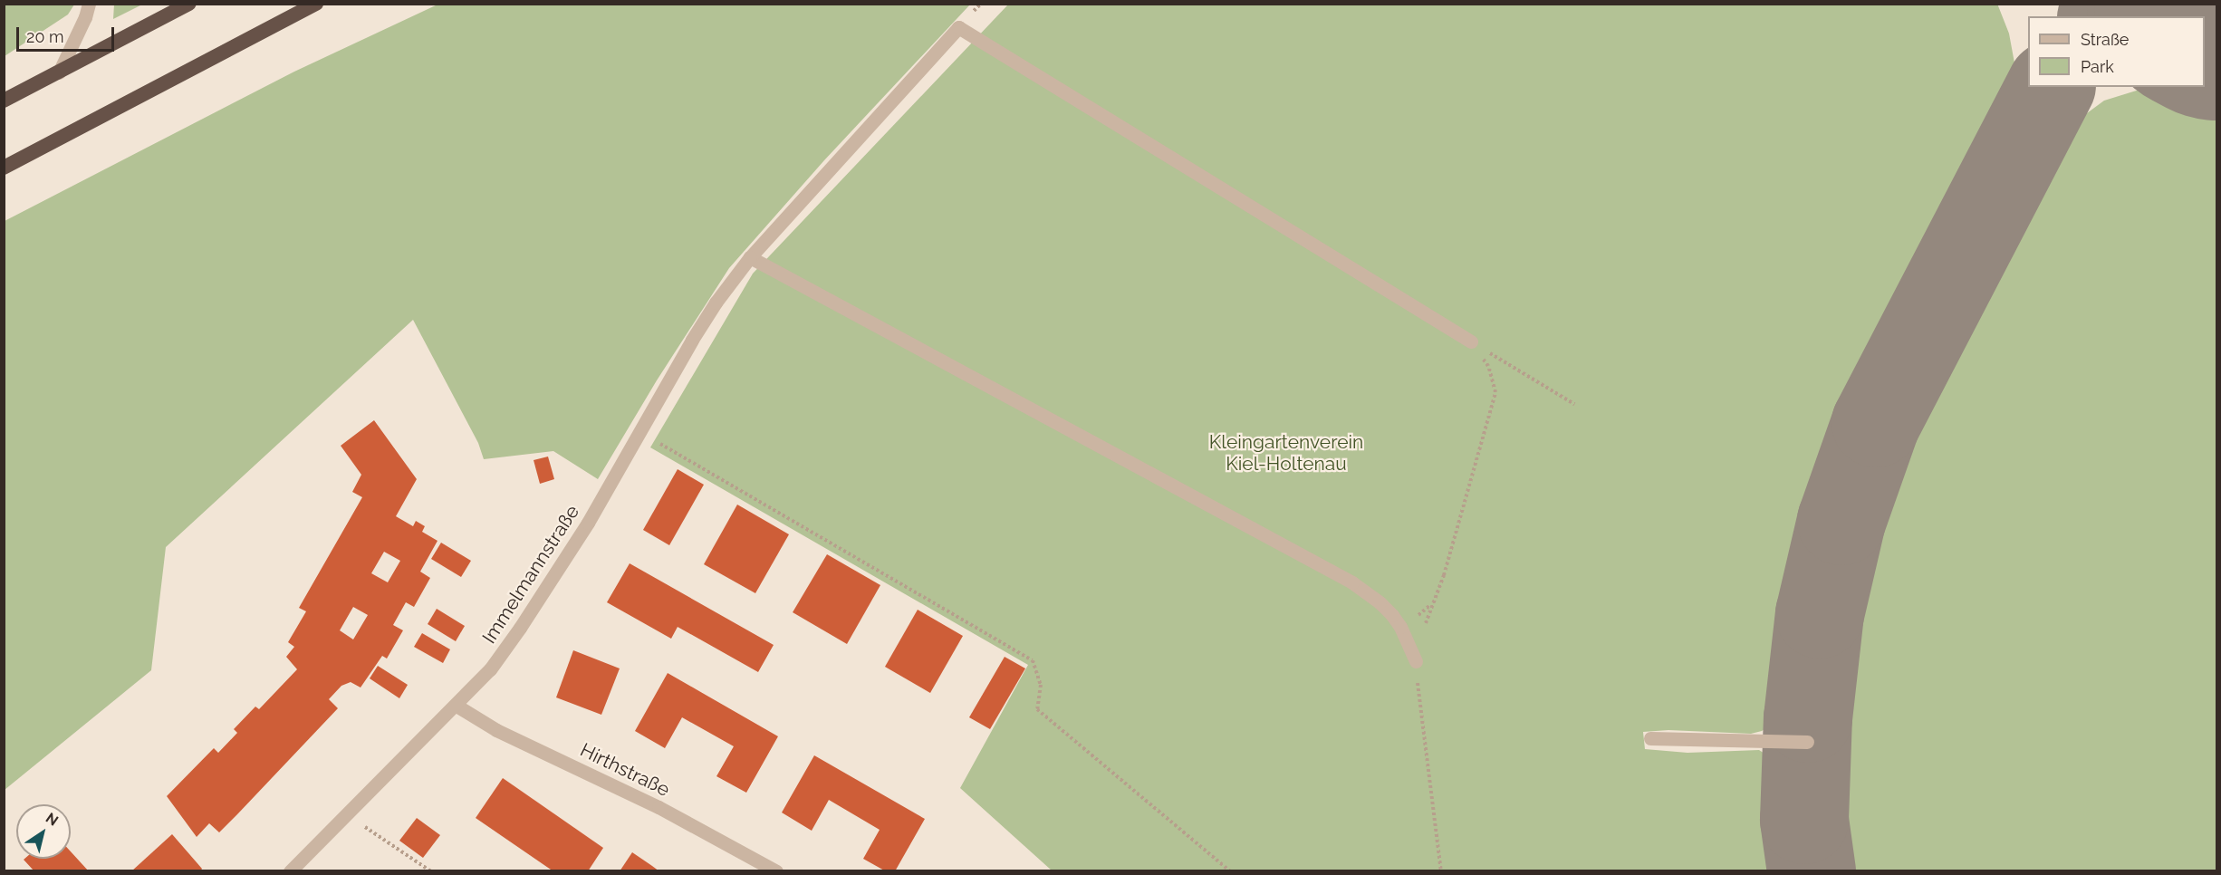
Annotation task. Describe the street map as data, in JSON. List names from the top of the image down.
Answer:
{
  "streets": {
    "street": ["Immelmannstraße", "Hirthstraße"]
  },
  "crossings": [
    ["Immelmannstraße", "Hirthstraße"]
  ],
  "parks": ["Kleingartenverein Kiel-Holtenau"],
  "legend": ["Straße", "Park"],
  "scale_bar": "20 m",
  "north": "top right"
}
